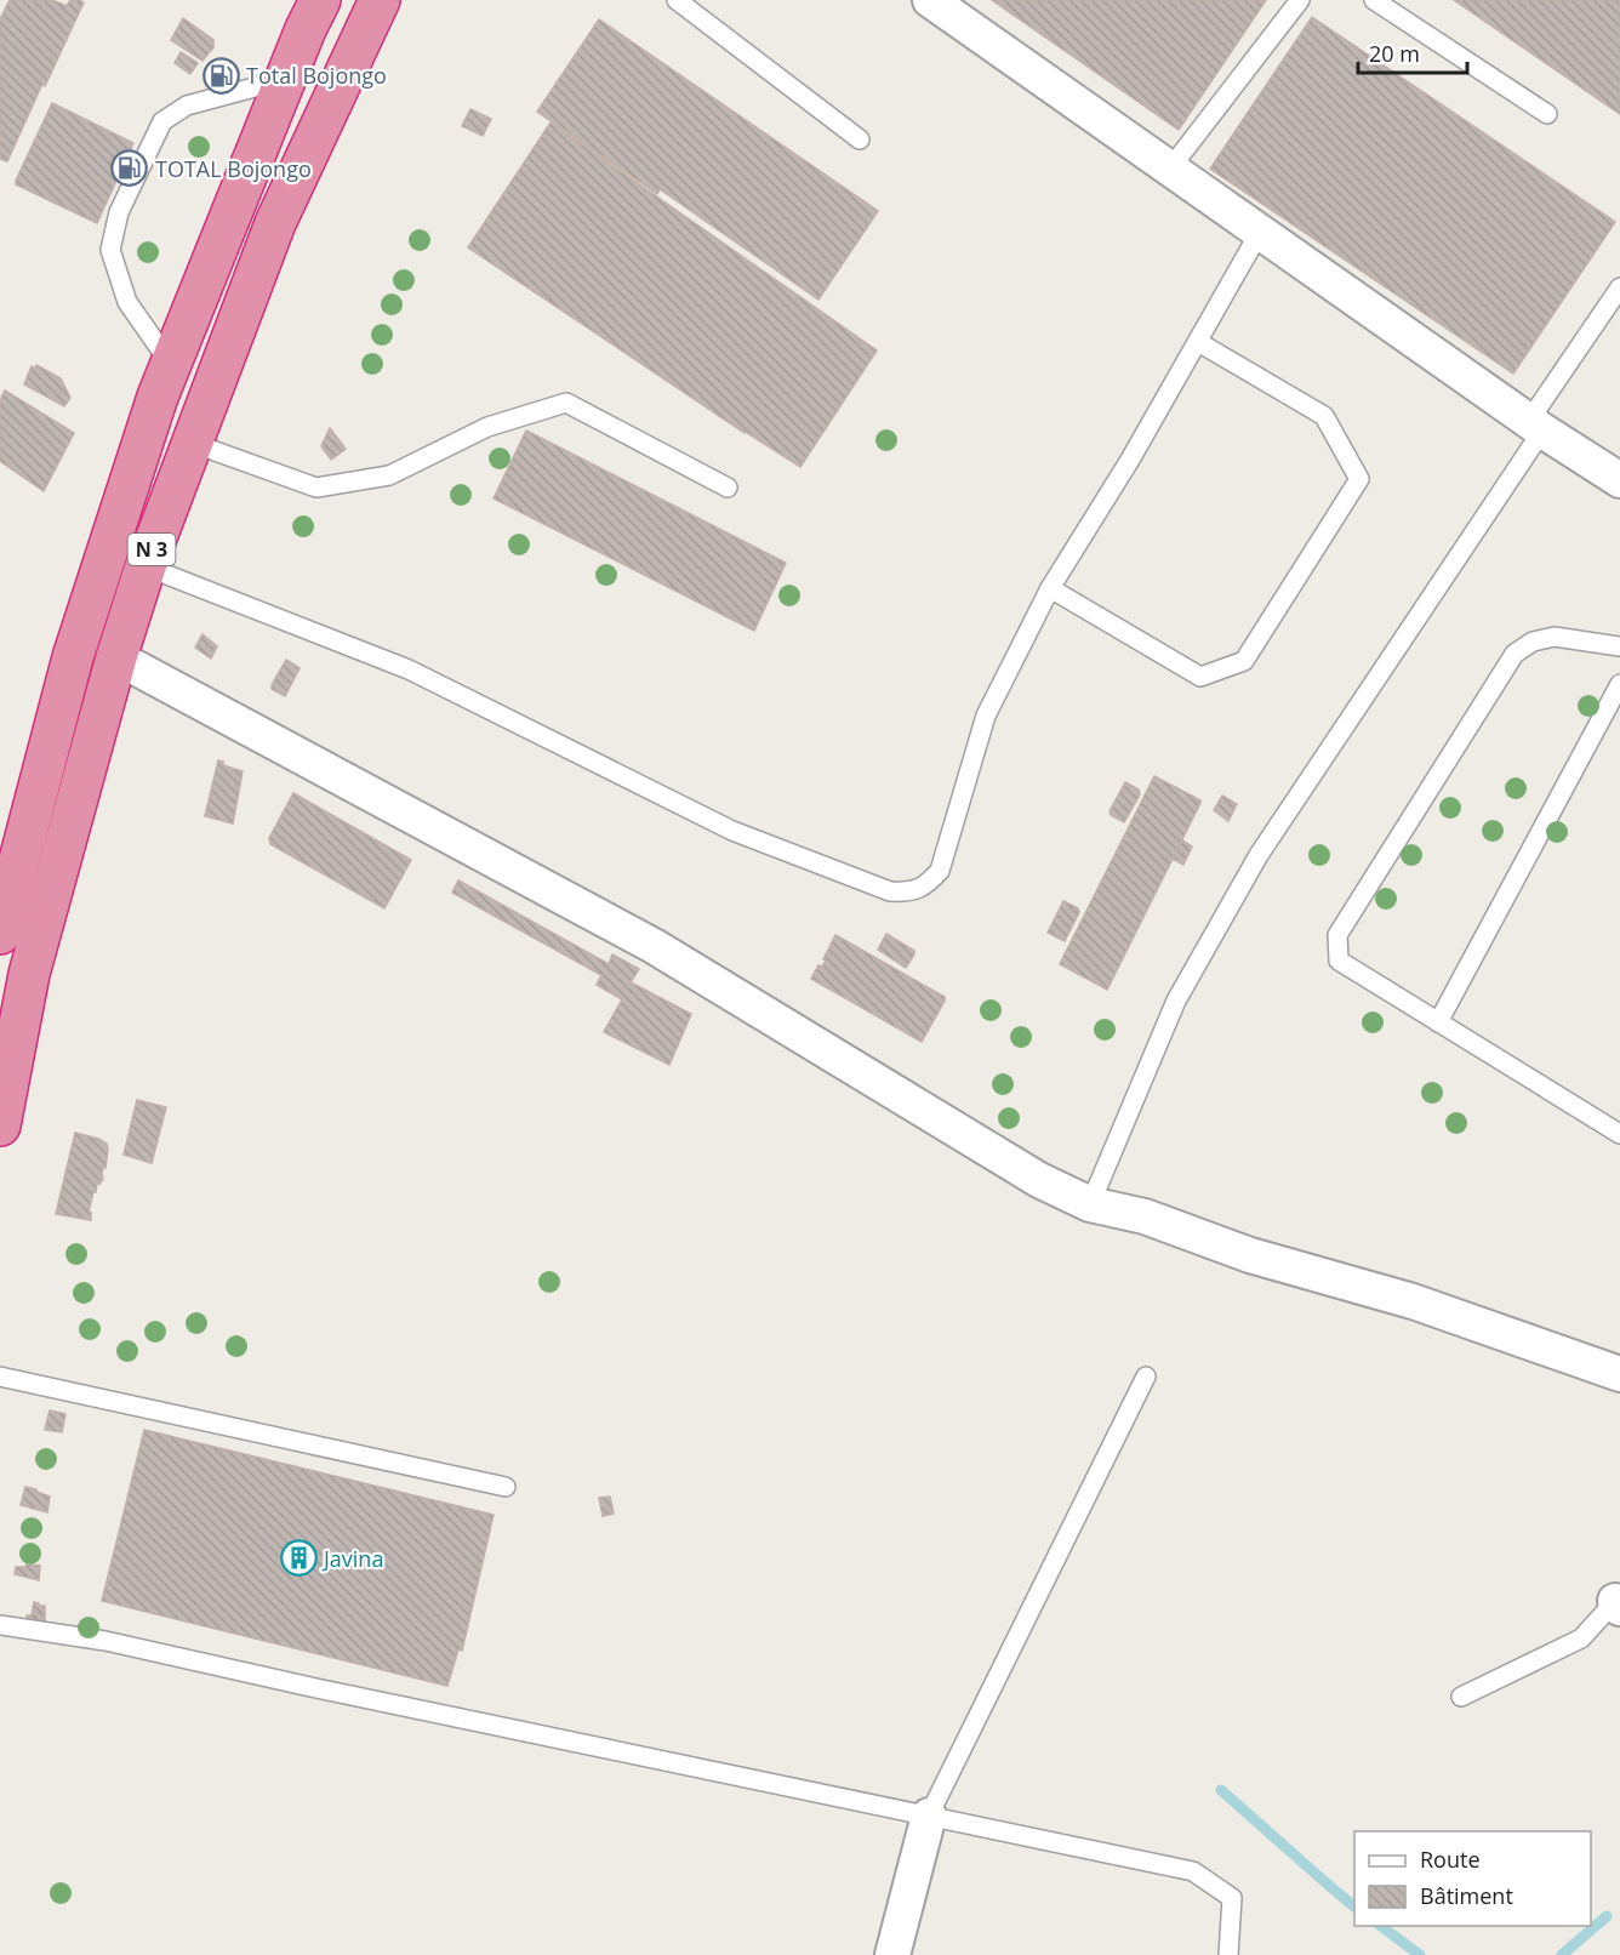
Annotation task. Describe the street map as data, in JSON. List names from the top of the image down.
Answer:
{
  "streets": {
    "highway": ["N 3"]
  },
  "places": {
    "fuel station": ["Total Bojongo", "TOTAL Bojongo"],
    "building": ["Javina"]
  },
  "legend": ["Route", "Bâtiment"],
  "scale_bar": "20 m"
}
